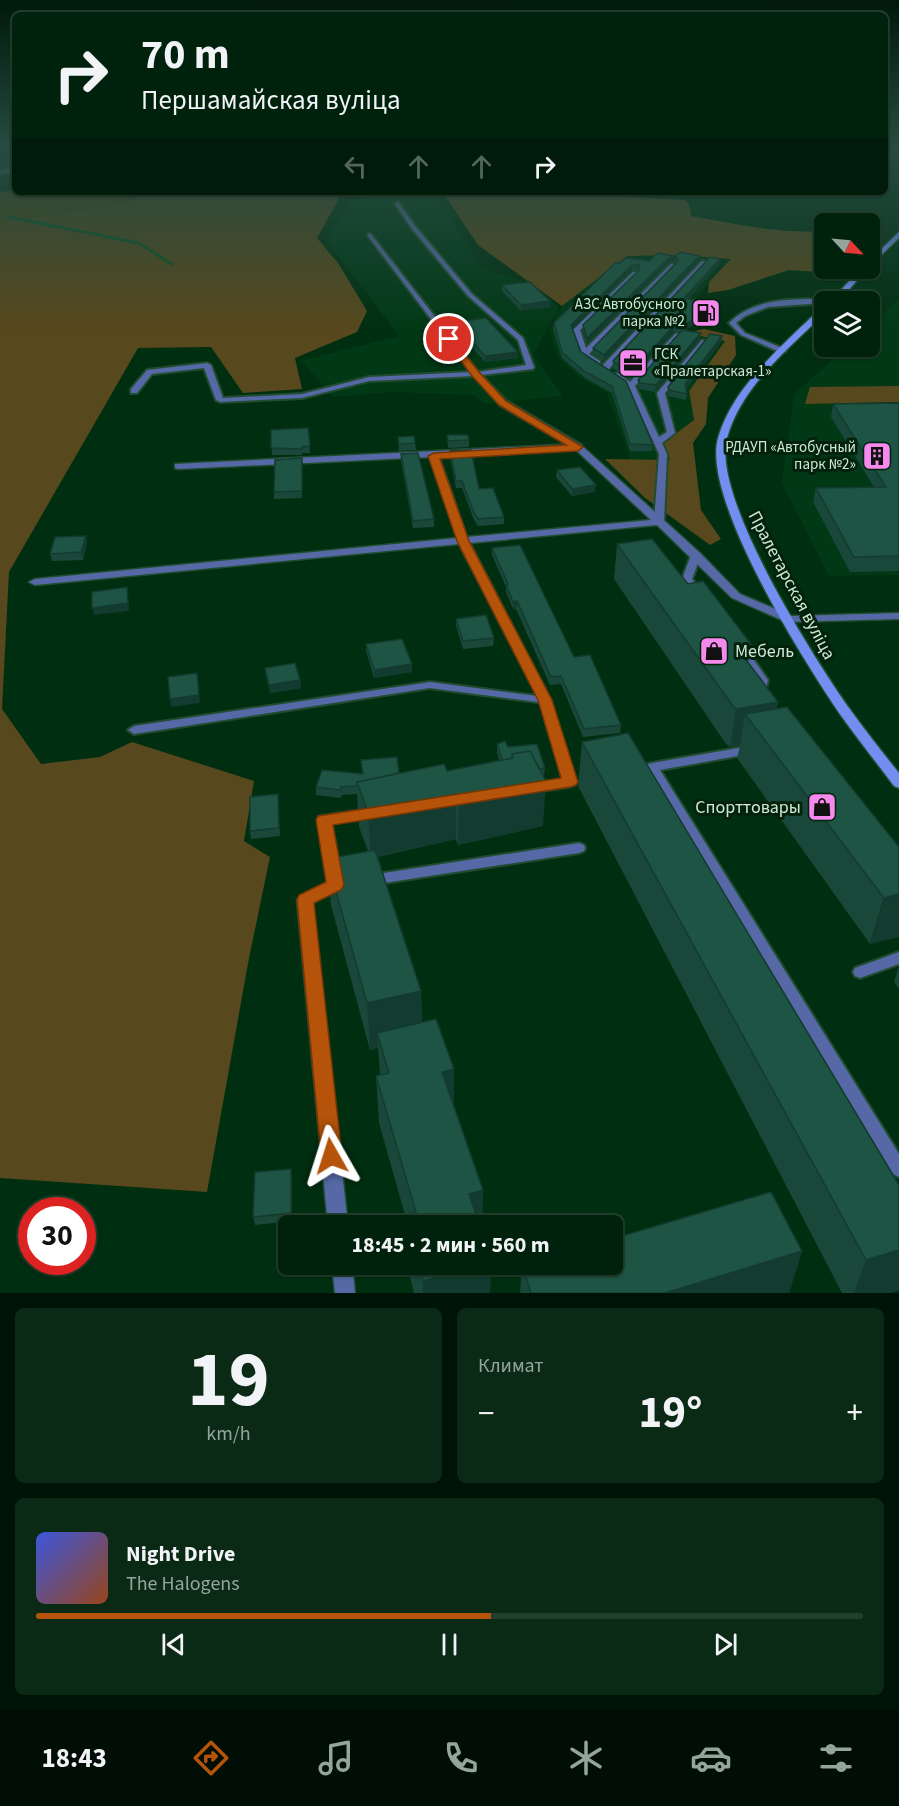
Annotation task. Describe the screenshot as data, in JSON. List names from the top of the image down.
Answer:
{
  "streets": {
    "main road": ["Пралетарская вуліца"]
  },
  "places": {
    "fuel station": ["АЗС Автобусного парка №2"],
    "office": ["ГСК «Пралетарская-1»"],
    "building": ["РДАУП «Автобусный парк №2»"],
    "shop": ["Мебель", "Спорттовары"]
  },
  "north": "bottom right",
  "page": {
    "turn": ["70 m", "Першамайская вуліца"],
    "limit": "30",
    "trip": "18:45 · 2 мин · 560 m",
    "tile": [
      ["19", "km/h"],
      "Климат"
    ],
    "heat": ["−", "19°", "+"],
    "song": ["Night Drive", "The Halogens"],
    "tabs": "18:43"
  }
}
